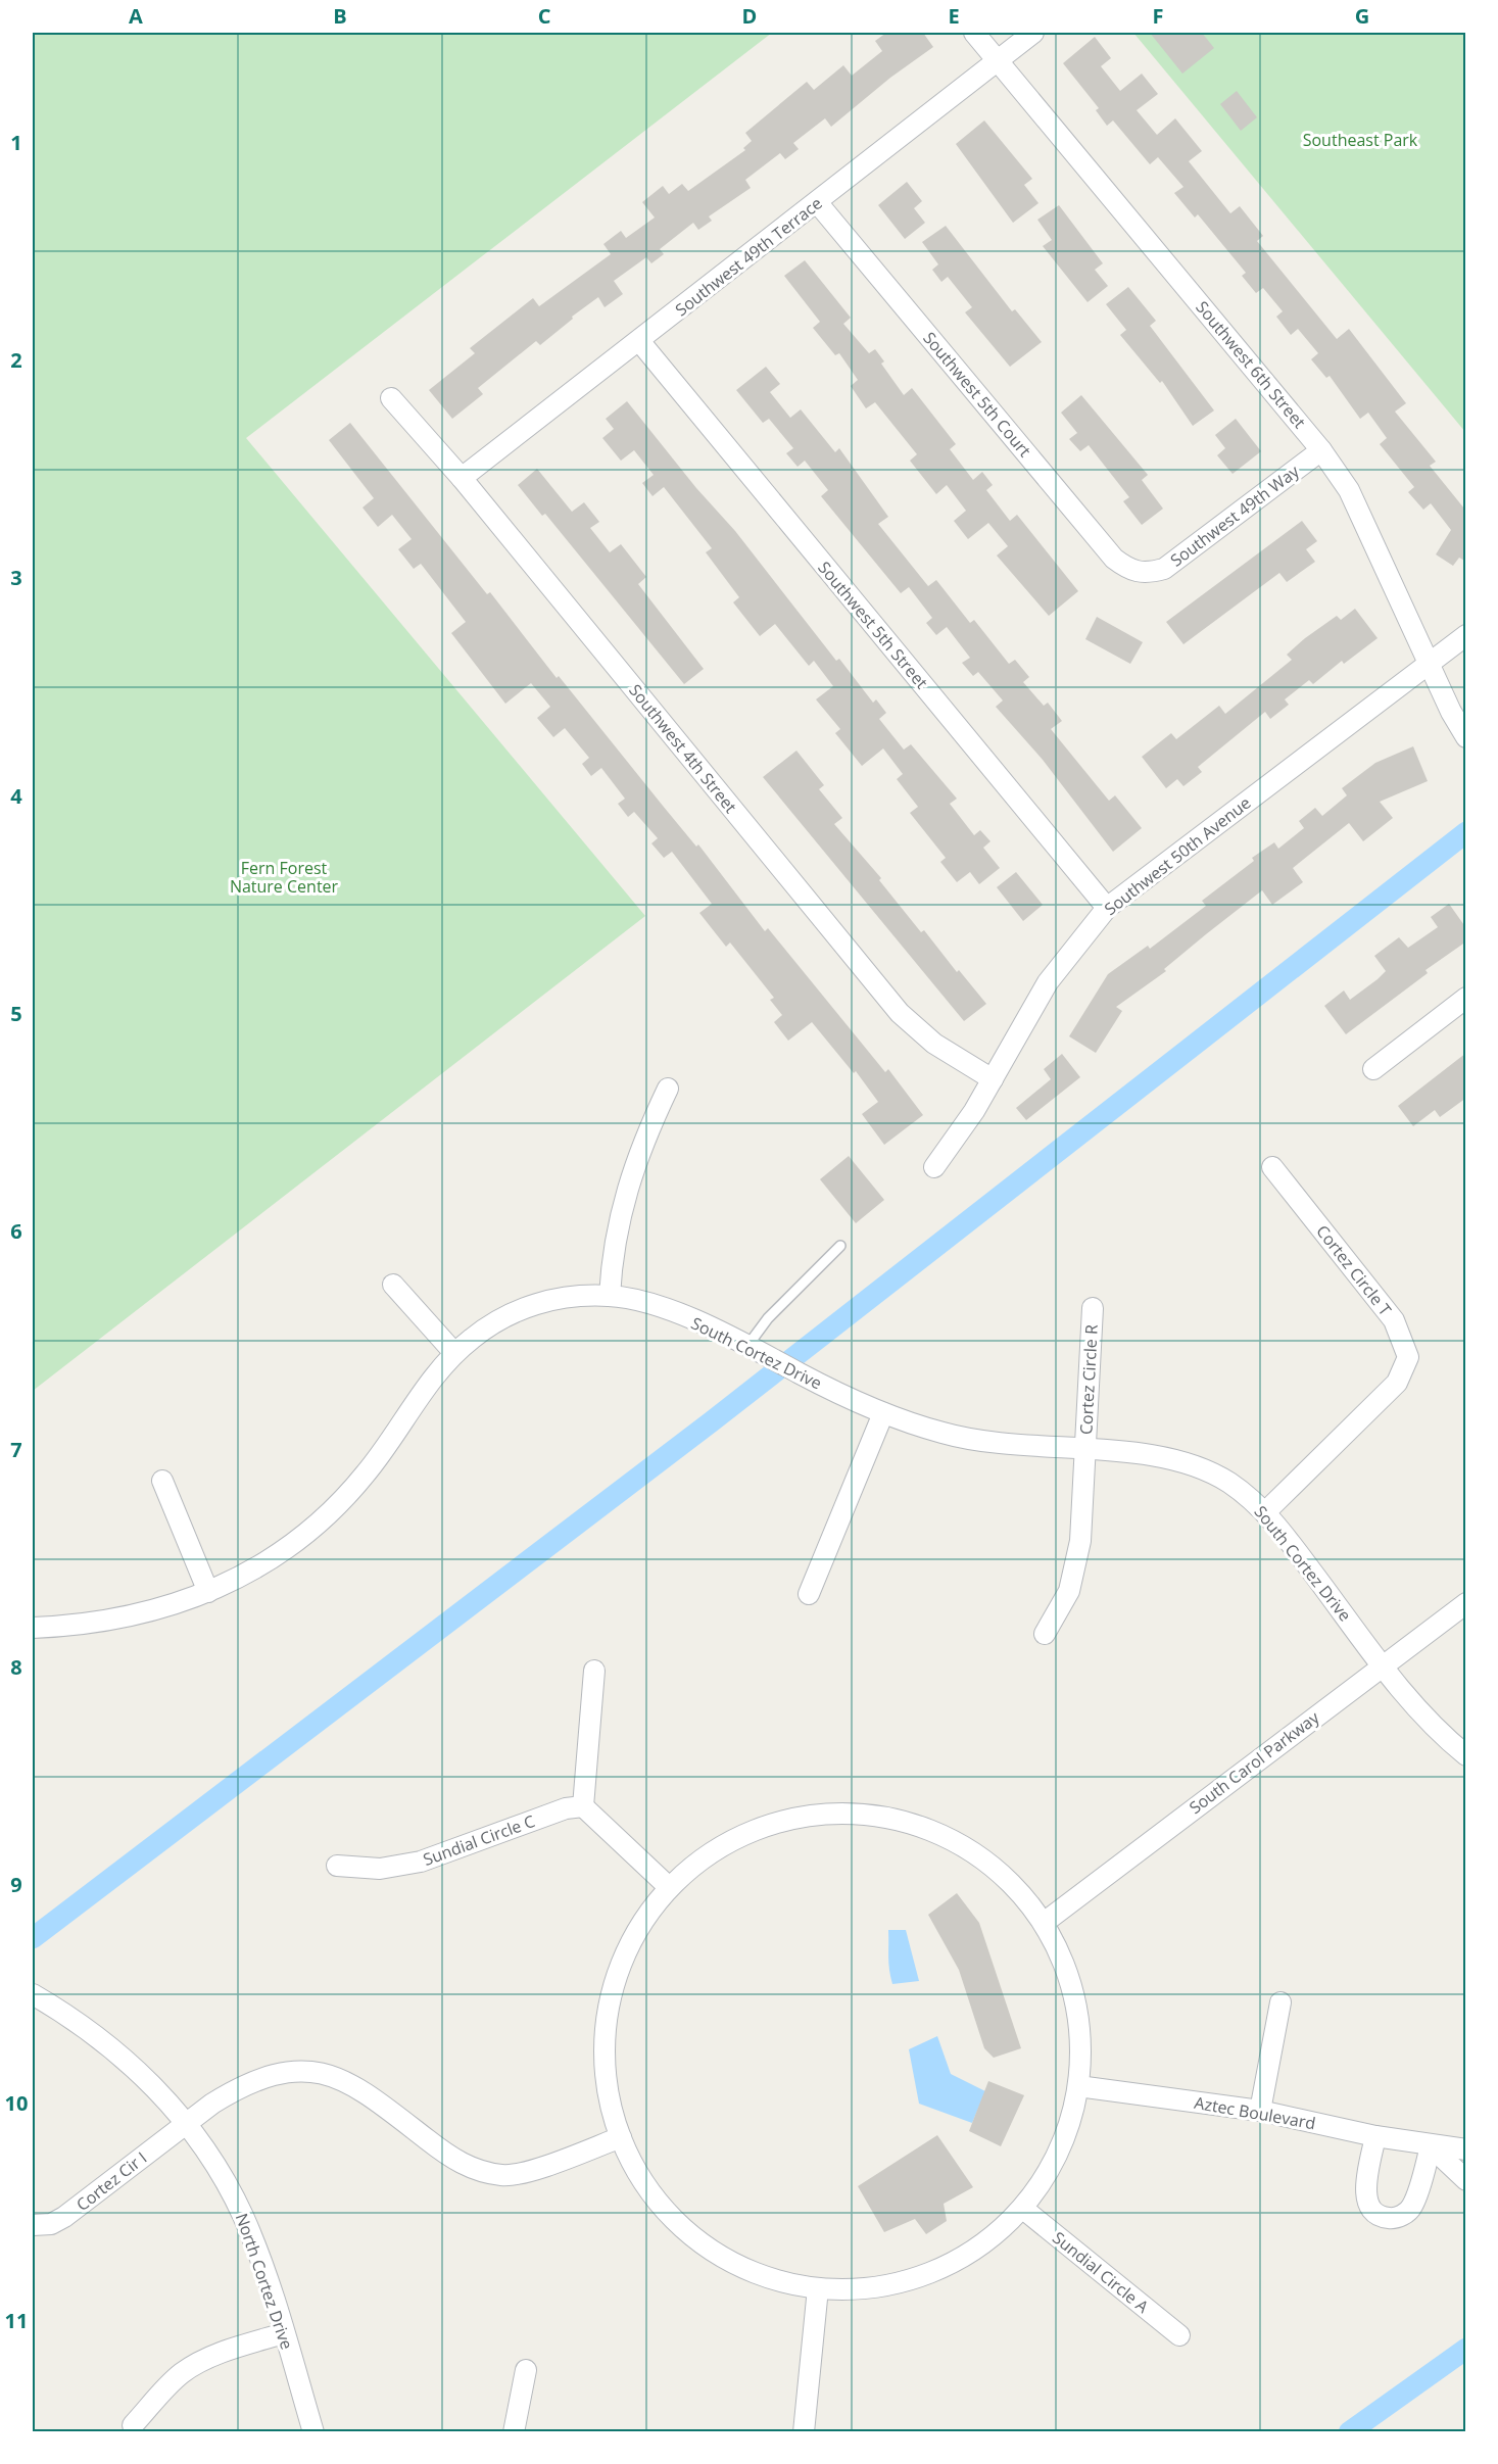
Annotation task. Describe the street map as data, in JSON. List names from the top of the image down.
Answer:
{
  "streets": {
    "street": [
      "Southwest 49th Terrace",
      "Southwest 6th Street",
      "Southwest 5th Court",
      "Southwest 49th Way",
      "Southwest 5th Street",
      "Southwest 4th Street",
      "Southwest 50th Avenue",
      "Cortez Circle T",
      "South Cortez Drive",
      "Cortez Circle R",
      "South Carol Parkway",
      "Sundial Circle C",
      "Aztec Boulevard",
      "Cortez Cir I",
      "Sundial Circle A",
      "North Cortez Drive"
    ]
  },
  "crossings": [
    ["Southwest 49th Terrace", "Southwest 6th Street"],
    ["Southwest 49th Terrace", "Southwest 5th Court"],
    ["Southwest 49th Terrace", "Southwest 5th Street"],
    ["Southwest 49th Terrace", "Southwest 4th Street"],
    ["Southwest 6th Street", "Southwest 49th Way"],
    ["Southwest 6th Street", "Southwest 50th Avenue"],
    ["Southwest 5th Court", "Southwest 49th Way"],
    ["Southwest 5th Street", "Southwest 50th Avenue"],
    ["Southwest 4th Street", "Southwest 50th Avenue"],
    ["Cortez Circle T", "South Cortez Drive"],
    ["South Cortez Drive", "Cortez Circle R"],
    ["South Cortez Drive", "South Carol Parkway"],
    ["Cortez Cir I", "North Cortez Drive"]
  ],
  "parks": ["Southeast Park", "Fern Forest Nature Center"],
  "grid": {
    "columns": [
      "A",
      "B",
      "C",
      "D",
      "E",
      "F",
      "G"
    ],
    "rows": [
      "1",
      "2",
      "3",
      "4",
      "5",
      "6",
      "7",
      "8",
      "9",
      "10",
      "11"
    ]
  }
}
